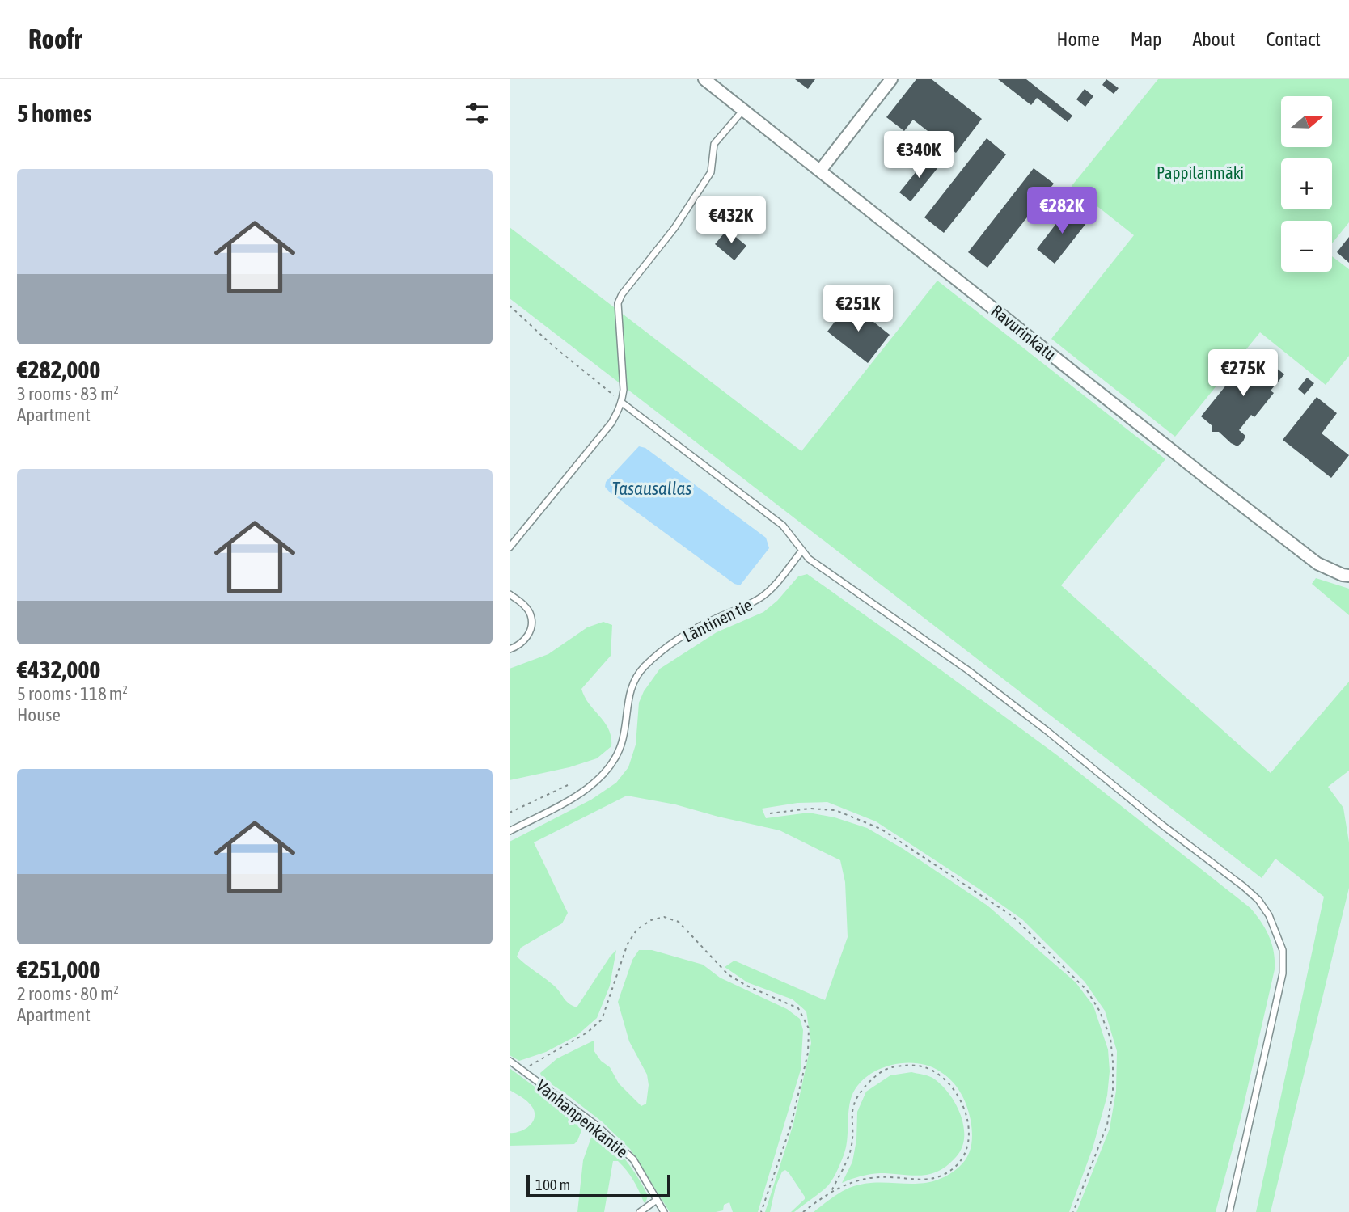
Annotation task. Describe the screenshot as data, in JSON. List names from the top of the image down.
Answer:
{
  "streets": {
    "street": ["Ravurinkatu"],
    "lane": ["Läntinen tie", "Vanhanpenkantie"]
  },
  "water": ["Tasausallas"],
  "parks": ["Pappilanmäki"],
  "scale_bar": "100 m",
  "north": "right",
  "page": {
    "header": "Roofr",
    "nav": [
      "Home",
      "Map",
      "About",
      "Contact"
    ],
    "heading": "5 homes",
    "map_buttons": ["+", "−"],
    "price": [
      "€340K",
      "€282K",
      "€432K",
      "€251K",
      "€275K"
    ],
    "list": [
      {
        "name": "€282,000",
        "note": "3 rooms · 83 m² · Apartment"
      },
      {
        "name": "€432,000",
        "note": "5 rooms · 118 m² · House"
      },
      {
        "name": "€251,000",
        "note": "2 rooms · 80 m² · Apartment"
      }
    ],
    "scale": "100 m"
  }
}
